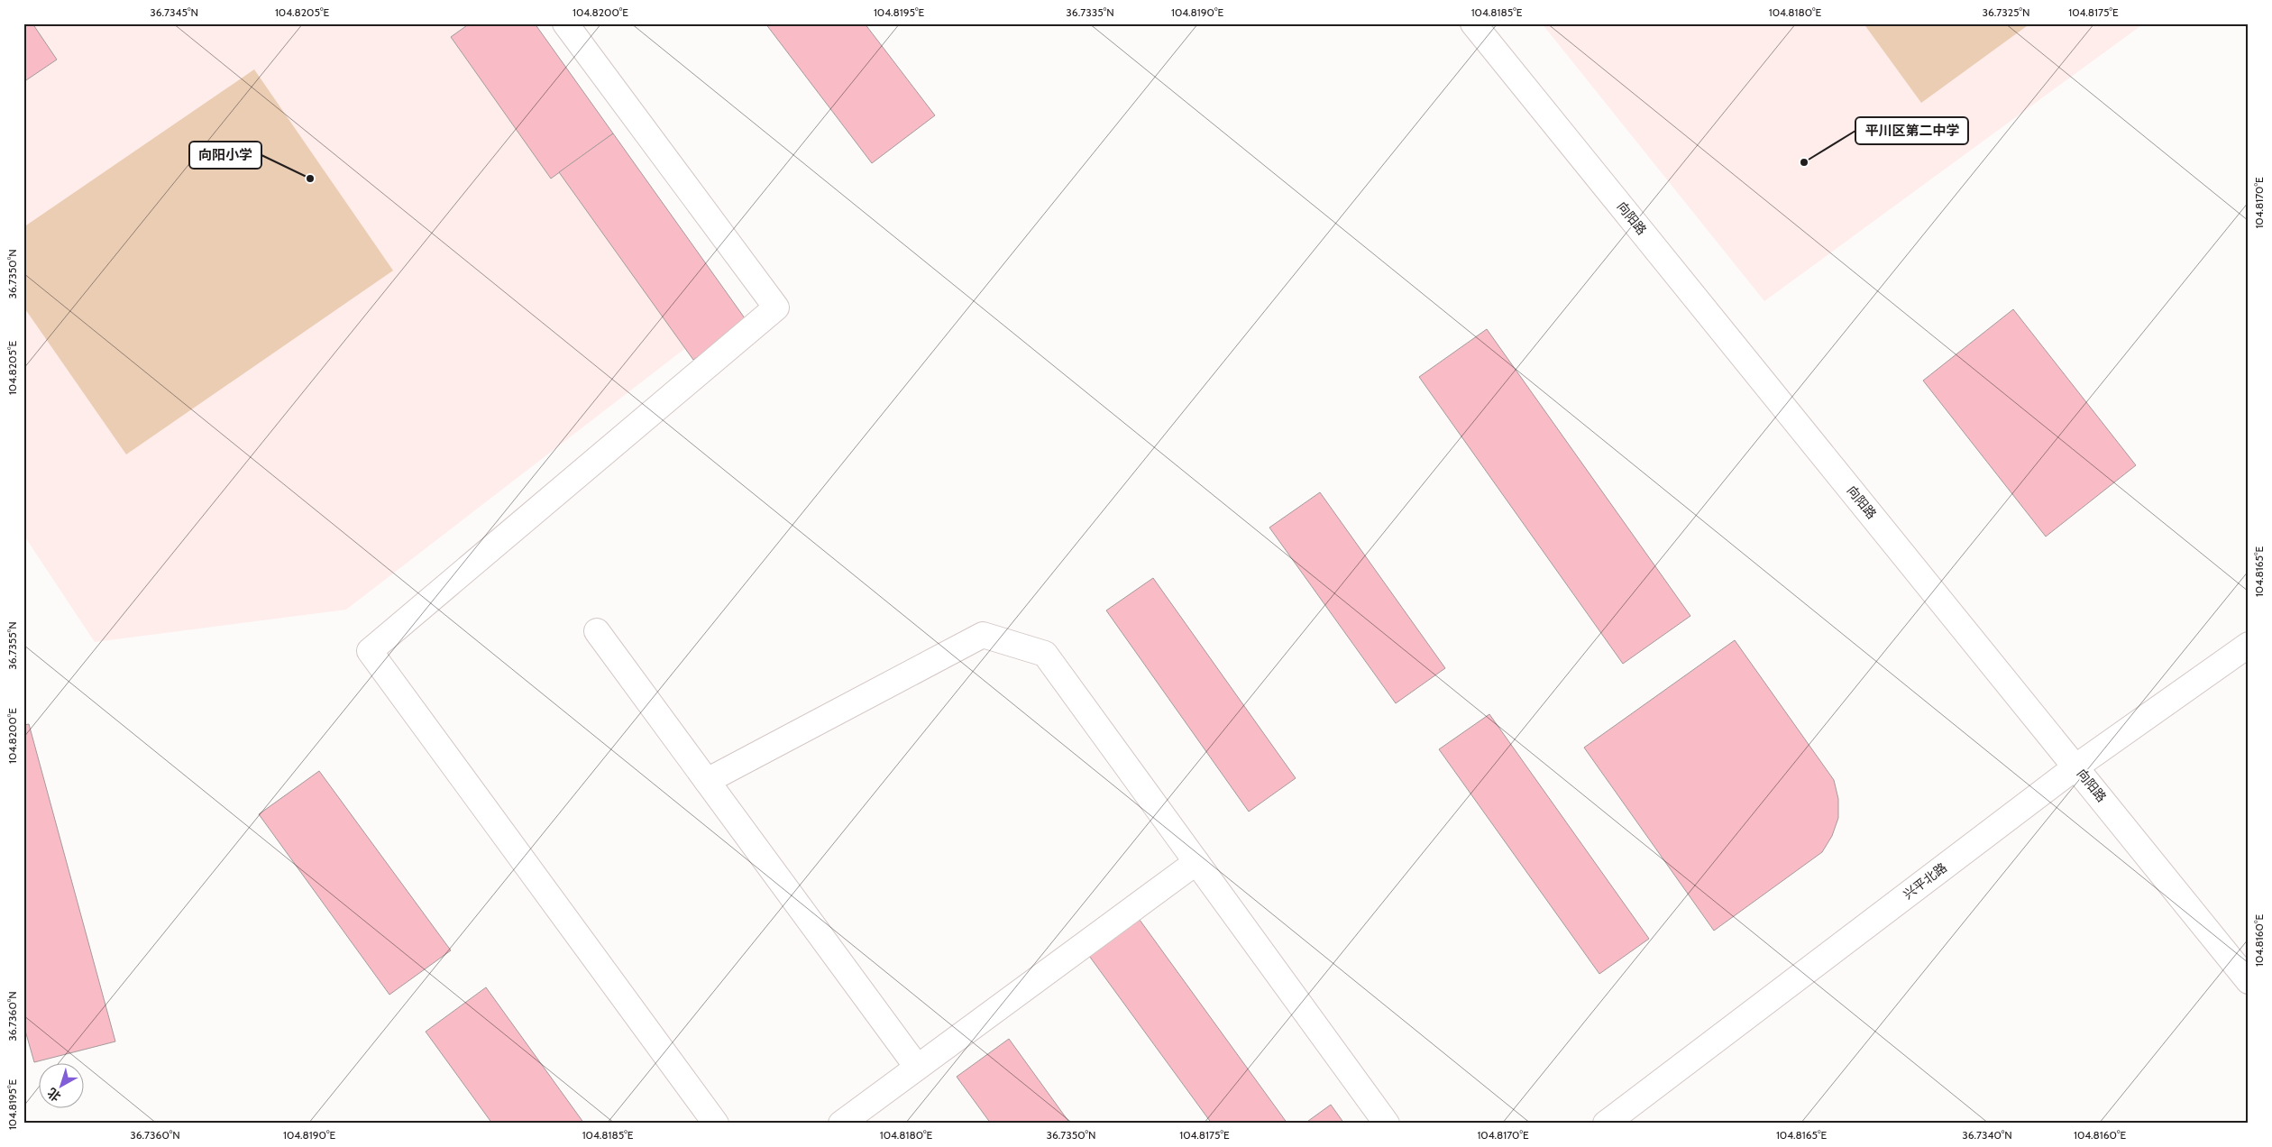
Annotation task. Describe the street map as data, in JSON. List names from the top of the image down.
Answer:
{
  "streets": {
    "street": ["向阳路", "兴平北路"]
  },
  "crossings": [
    ["向阳路", "兴平北路"]
  ],
  "places": ["平川区第二中学", "向阳小学"],
  "north": "bottom left",
  "coordinates": [
    "36.7345°N",
    "104.8205°E",
    "104.8200°E",
    "104.8195°E",
    "36.7335°N",
    "104.8190°E",
    "104.8185°E",
    "104.8180°E",
    "36.7325°N",
    "104.8175°E",
    "104.8170°E",
    "36.7350°N",
    "104.8165°E",
    "36.7355°N",
    "104.8160°E",
    "36.7360°N",
    "36.7340°N"
  ]
}
